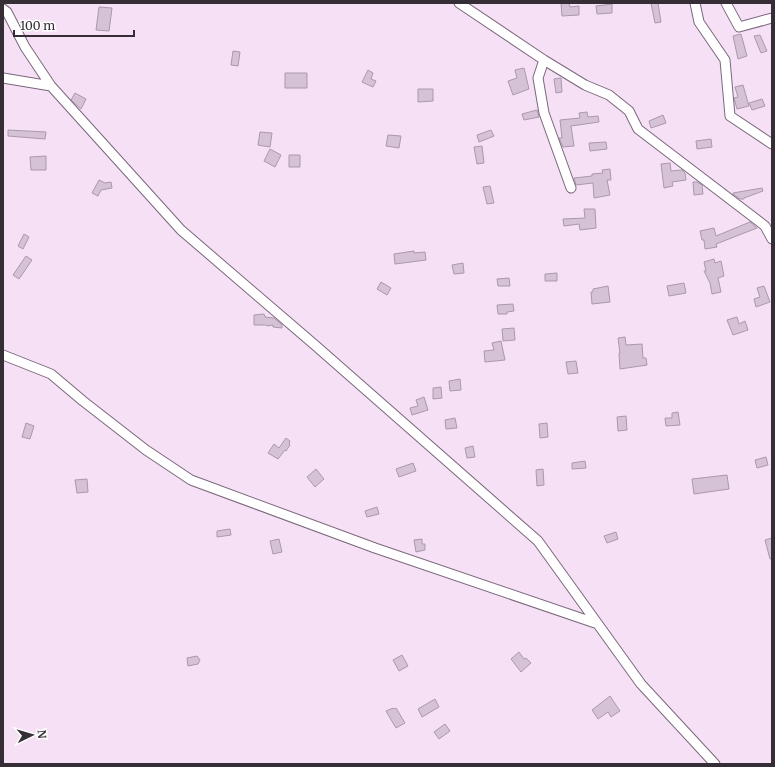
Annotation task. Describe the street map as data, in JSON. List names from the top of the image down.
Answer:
{
  "scale_bar": "100 m",
  "north": "right"
}
